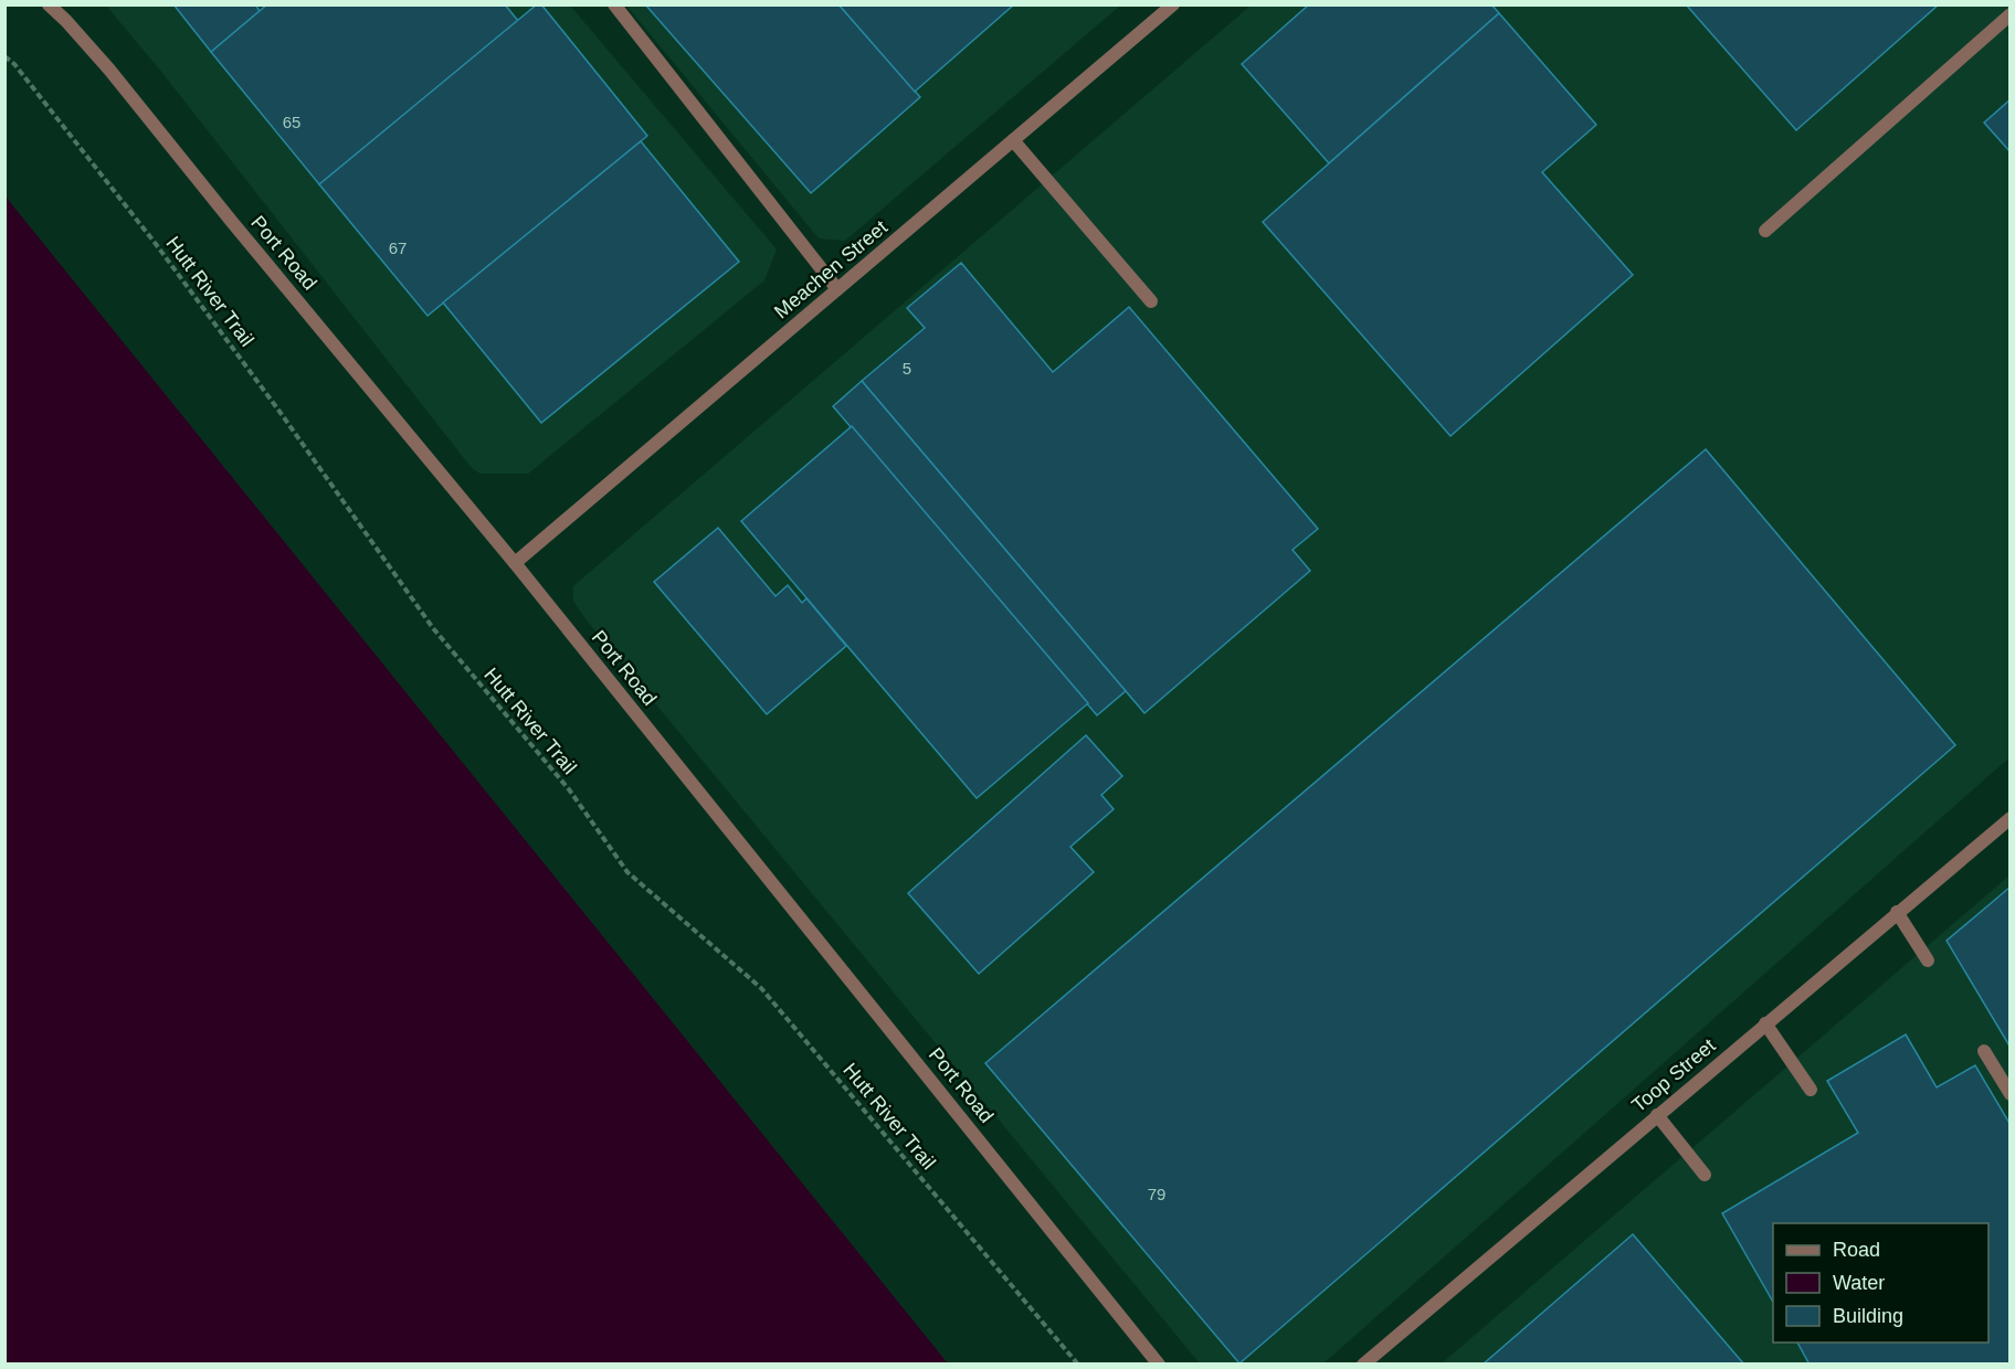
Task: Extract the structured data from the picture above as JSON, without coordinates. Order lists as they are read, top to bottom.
{
  "streets": {
    "street": ["Port Road", "Meachen Street", "Toop Street"],
    "path": ["Hutt River Trail"]
  },
  "crossings": [
    ["Port Road", "Meachen Street"]
  ],
  "house_numbers": [
    "65",
    "67",
    "5",
    "79"
  ],
  "legend": ["Road", "Water", "Building"]
}
